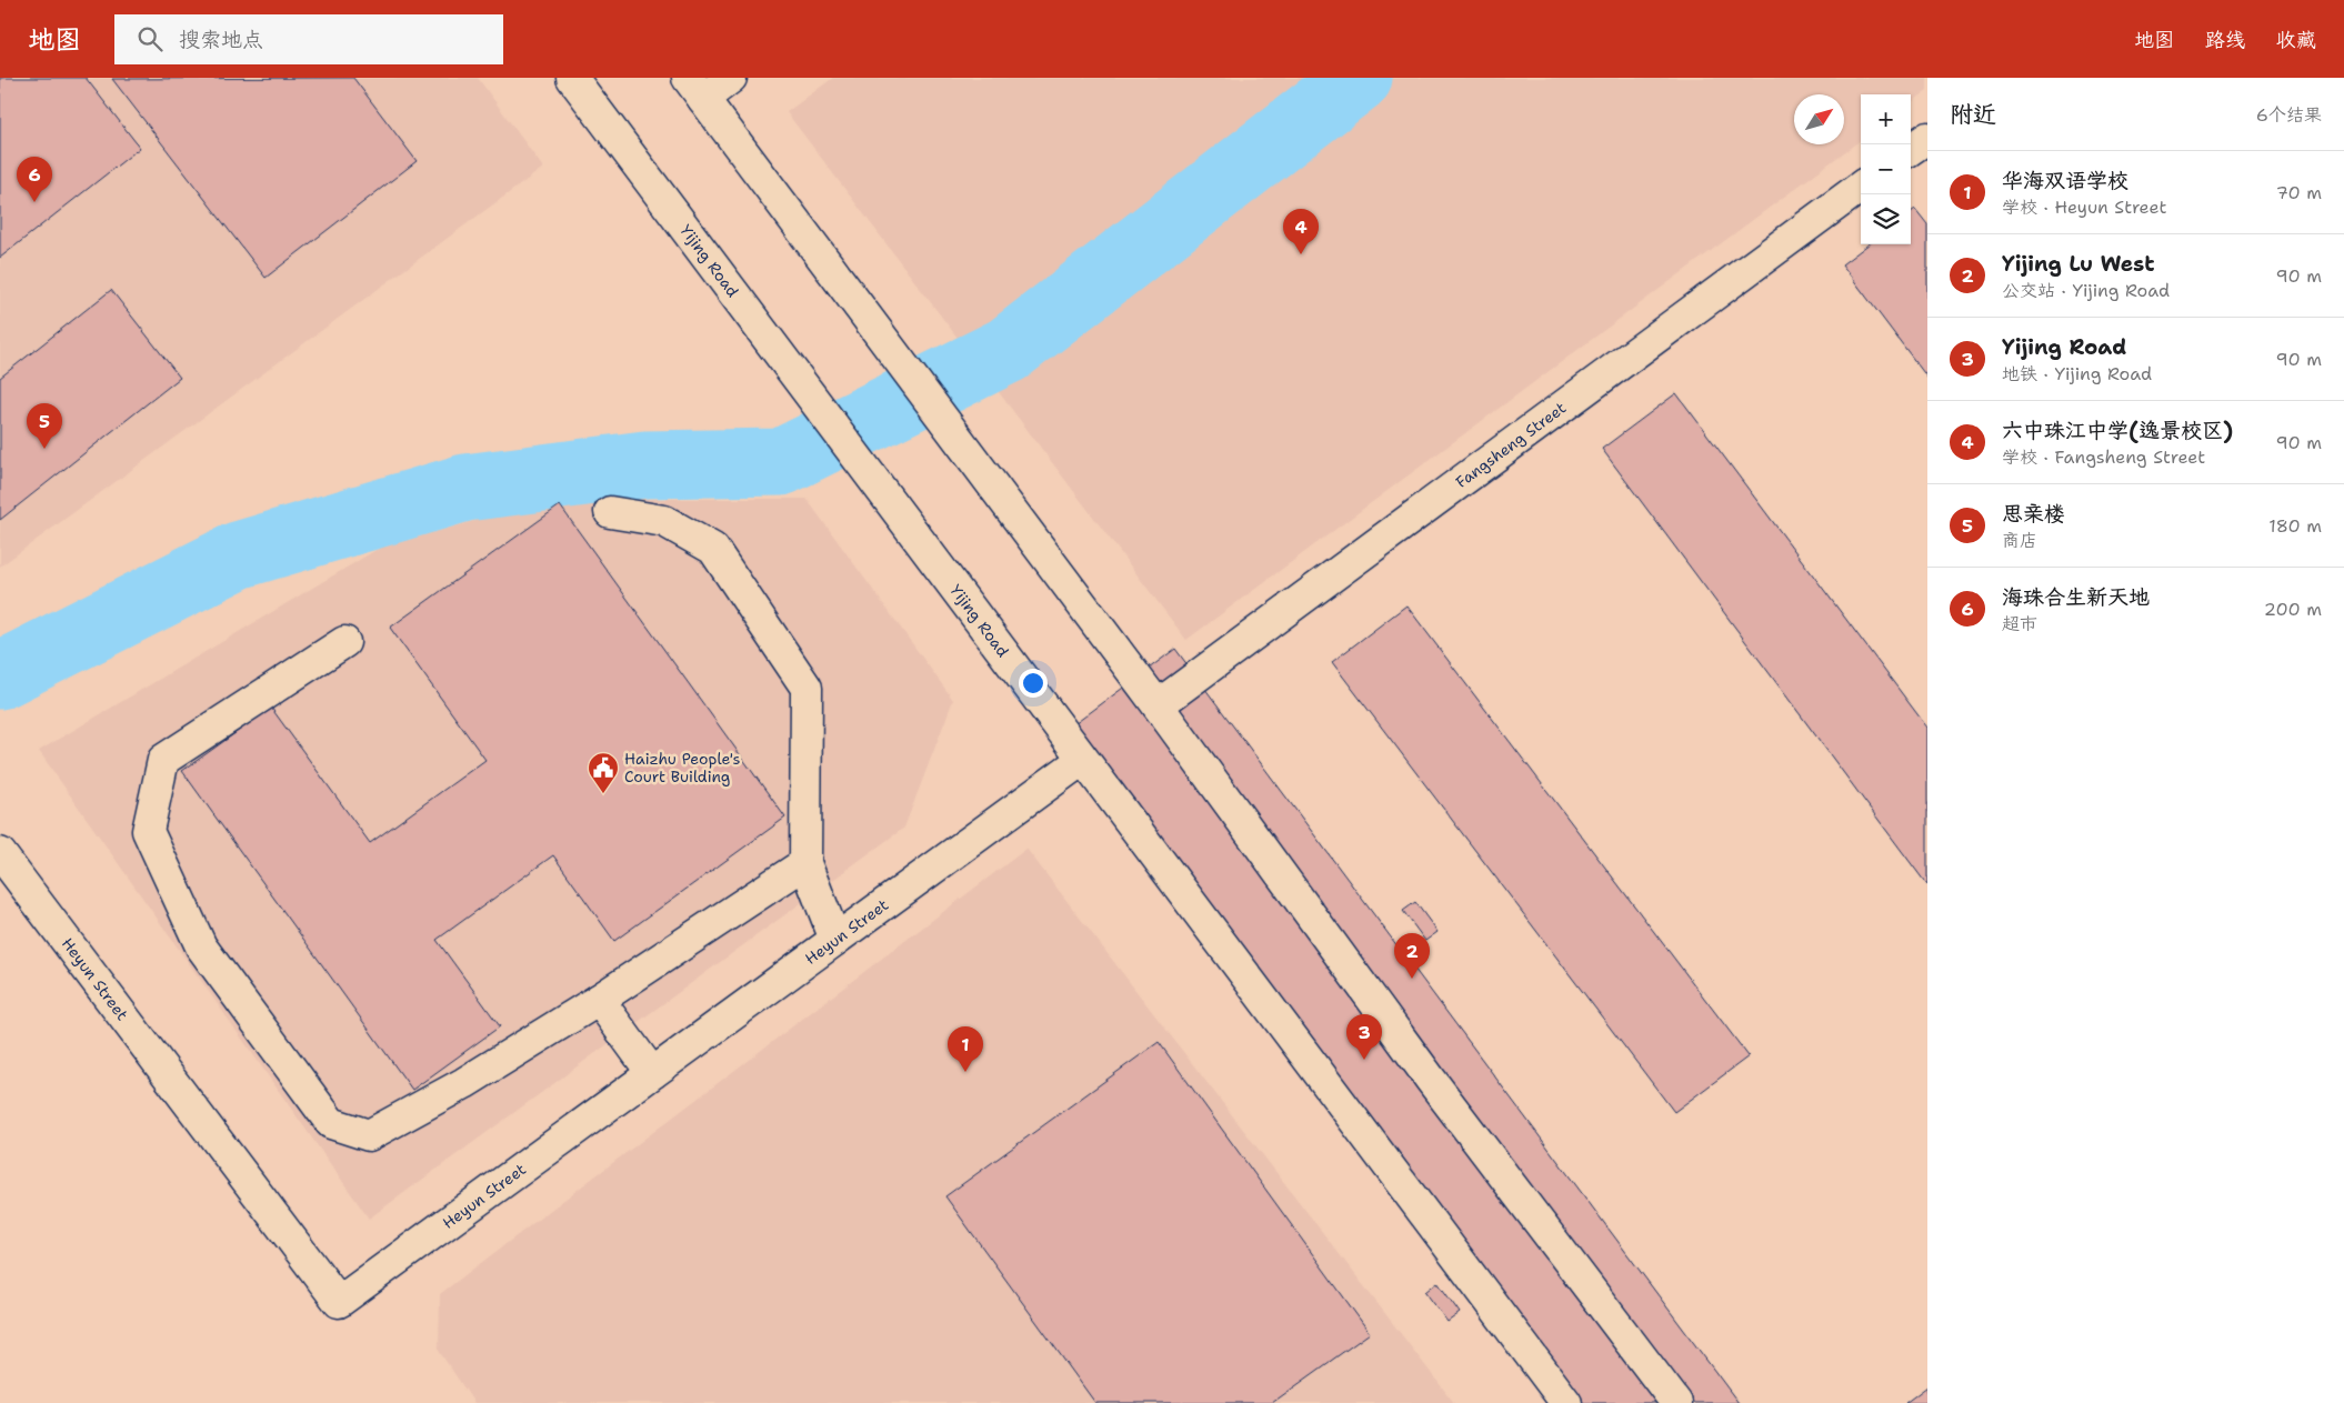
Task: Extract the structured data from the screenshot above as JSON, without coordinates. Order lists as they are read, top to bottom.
{
  "streets": {
    "main road": ["Yijing Road", "Fangsheng Street", "Heyun Street"]
  },
  "crossings": [
    ["Yijing Road", "Heyun Street"]
  ],
  "places": {
    "public building": ["Haizhu People's Court Building"]
  },
  "north": "top right",
  "page": {
    "header": "地图",
    "search": "搜索地点",
    "nav": ["地图", "路线", "收藏"],
    "heading": ["附近", "6个结果"],
    "map_buttons": ["+", "−"],
    "list": [
      {
        "mark": "1",
        "name": "华海双语学校",
        "note": "学校 · Heyun Street",
        "value": "70 m"
      },
      {
        "mark": "2",
        "name": "Yijing Lu West",
        "note": "公交站 · Yijing Road",
        "value": "90 m"
      },
      {
        "mark": "3",
        "name": "Yijing Road",
        "note": "地铁 · Yijing Road",
        "value": "90 m"
      },
      {
        "mark": "4",
        "name": "六中珠江中学(逸景校区)",
        "note": "学校 · Fangsheng Street",
        "value": "90 m"
      },
      {
        "mark": "5",
        "name": "思亲楼",
        "note": "商店",
        "value": "180 m"
      },
      {
        "mark": "6",
        "name": "海珠合生新天地",
        "note": "超市",
        "value": "200 m"
      }
    ],
    "pins": [
      "6",
      "4",
      "5",
      "2",
      "3",
      "1"
    ]
  }
}
